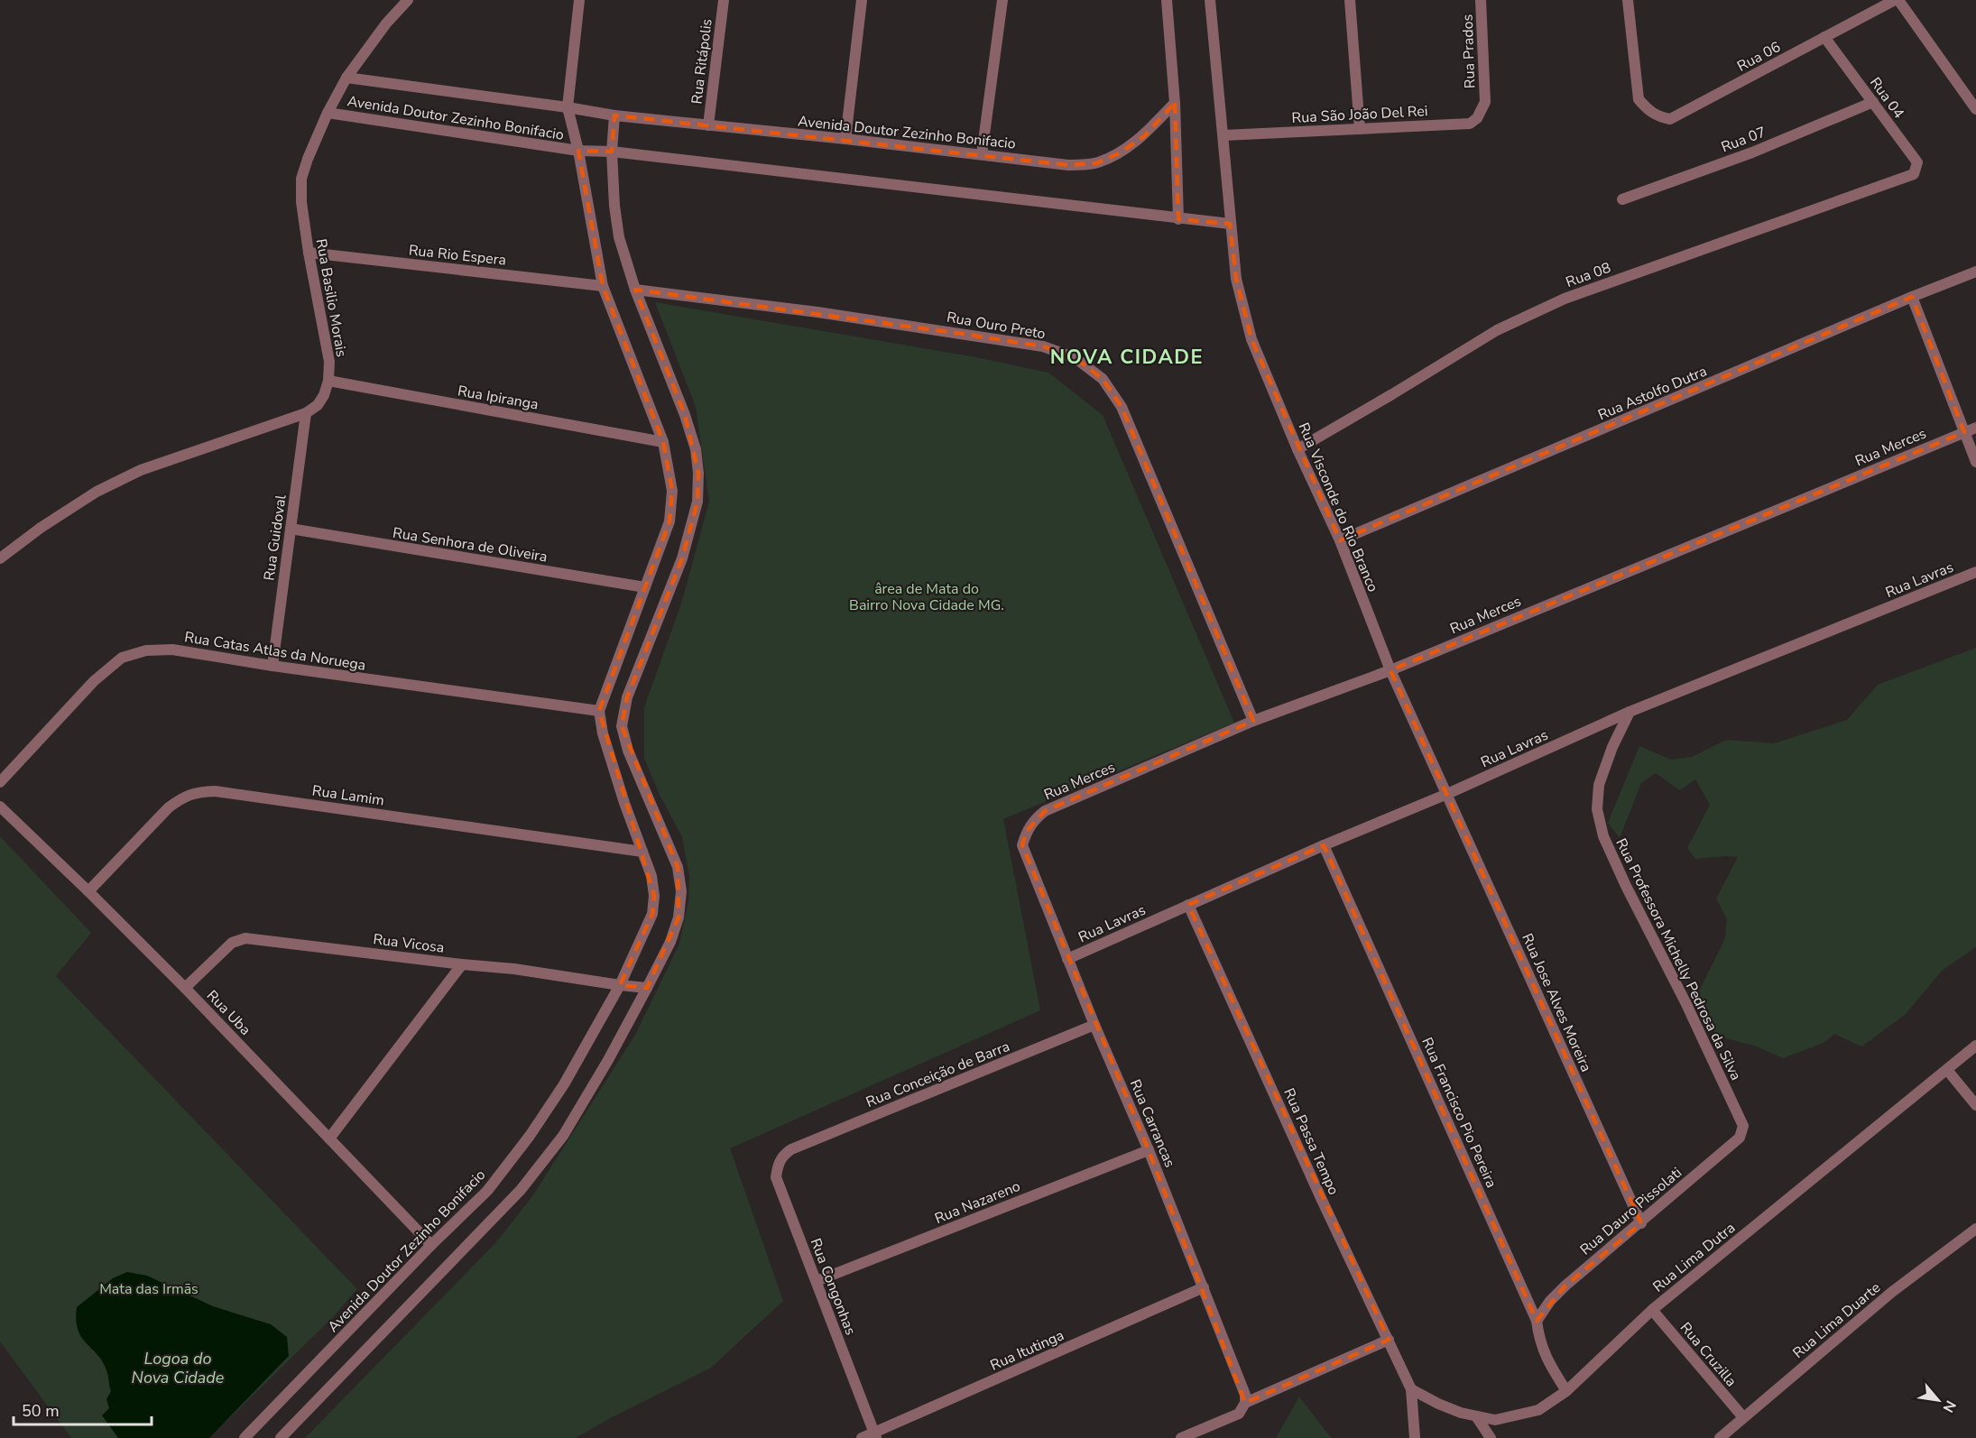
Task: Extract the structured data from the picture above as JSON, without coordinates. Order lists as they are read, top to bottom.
{
  "streets": {
    "street": [
      "Rua Prados",
      "Rua 06",
      "Rua Ritápolis",
      "Rua 04",
      "Rua São João Del Rei",
      "Avenida Doutor Zezinho Bonifacio",
      "Rua 07",
      "Rua Rio Espera",
      "Rua 08",
      "Rua Basilio Morais",
      "Rua Ouro Preto",
      "Rua Astolfo Dutra",
      "Rua Ipiranga",
      "Rua Merces",
      "Rua Visconde do Rio Branco",
      "Rua Guidoval",
      "Rua Senhora de Oliveira",
      "Rua Lavras",
      "Rua Catas Atlas da Noruega",
      "Rua Lamim",
      "Rua Vicosa",
      "Rua Professora Michelly Pedrosa da Silva",
      "Rua Jose Alves Moreira",
      "Rua Uba",
      "Rua Conceição de Barra",
      "Rua Francisco Pio Pereira",
      "Rua Carrancas",
      "Rua Passa Tempo",
      "Rua Nazareno",
      "Rua Dauro Pissolati",
      "Rua Lima Dutra",
      "Rua Congonhas",
      "Rua Lima Duarte",
      "Rua Itutinga",
      "Rua Cruzilla"
    ]
  },
  "crossings": [
    ["Rua Prados", "Rua São João Del Rei"],
    ["Rua 06", "Rua 04"],
    ["Rua Ritápolis", "Avenida Doutor Zezinho Bonifacio"],
    ["Rua 04", "Rua 07"],
    ["Rua 04", "Rua 08"],
    ["Avenida Doutor Zezinho Bonifacio", "Rua Rio Espera"],
    ["Avenida Doutor Zezinho Bonifacio", "Rua Basilio Morais"],
    ["Avenida Doutor Zezinho Bonifacio", "Rua Ipiranga"],
    ["Avenida Doutor Zezinho Bonifacio", "Rua Visconde do Rio Branco"],
    ["Avenida Doutor Zezinho Bonifacio", "Rua Senhora de Oliveira"],
    ["Avenida Doutor Zezinho Bonifacio", "Rua Catas Atlas da Noruega"],
    ["Avenida Doutor Zezinho Bonifacio", "Rua Lamim"],
    ["Avenida Doutor Zezinho Bonifacio", "Rua Vicosa"],
    ["Avenida Doutor Zezinho Bonifacio", "Rua Uba"],
    ["Rua Rio Espera", "Rua Basilio Morais"],
    ["Rua 08", "Rua Visconde do Rio Branco"],
    ["Rua Basilio Morais", "Rua Ipiranga"],
    ["Rua Basilio Morais", "Rua Guidoval"],
    ["Rua Ouro Preto", "Rua Merces"],
    ["Rua Astolfo Dutra", "Rua Visconde do Rio Branco"],
    ["Rua Merces", "Rua Visconde do Rio Branco"],
    ["Rua Merces", "Rua Carrancas"],
    ["Rua Visconde do Rio Branco", "Rua Lavras"],
    ["Rua Visconde do Rio Branco", "Rua Jose Alves Moreira"],
    ["Rua Guidoval", "Rua Senhora de Oliveira"],
    ["Rua Guidoval", "Rua Catas Atlas da Noruega"],
    ["Rua Lavras", "Rua Professora Michelly Pedrosa da Silva"],
    ["Rua Lavras", "Rua Jose Alves Moreira"],
    ["Rua Lavras", "Rua Francisco Pio Pereira"],
    ["Rua Lavras", "Rua Carrancas"],
    ["Rua Lavras", "Rua Passa Tempo"],
    ["Rua Lamim", "Rua Uba"],
    ["Rua Vicosa", "Rua Uba"],
    ["Rua Professora Michelly Pedrosa da Silva", "Rua Dauro Pissolati"],
    ["Rua Jose Alves Moreira", "Rua Dauro Pissolati"],
    ["Rua Conceição de Barra", "Rua Carrancas"],
    ["Rua Conceição de Barra", "Rua Congonhas"],
    ["Rua Francisco Pio Pereira", "Rua Dauro Pissolati"],
    ["Rua Francisco Pio Pereira", "Rua Lima Dutra"],
    ["Rua Carrancas", "Rua Nazareno"],
    ["Rua Carrancas", "Rua Itutinga"],
    ["Rua Passa Tempo", "Rua Lima Dutra"],
    ["Rua Nazareno", "Rua Congonhas"],
    ["Rua Lima Dutra", "Rua Cruzilla"],
    ["Rua Congonhas", "Rua Itutinga"],
    ["Rua Lima Duarte", "Rua Cruzilla"]
  ],
  "districts": ["NOVA CIDADE"],
  "water": ["Logoa do Nova Cidade"],
  "parks": ["ârea de Mata do Bairro Nova Cidade MG.", "Mata das Irmãs"],
  "scale_bar": "50 m",
  "north": "bottom right"
}
